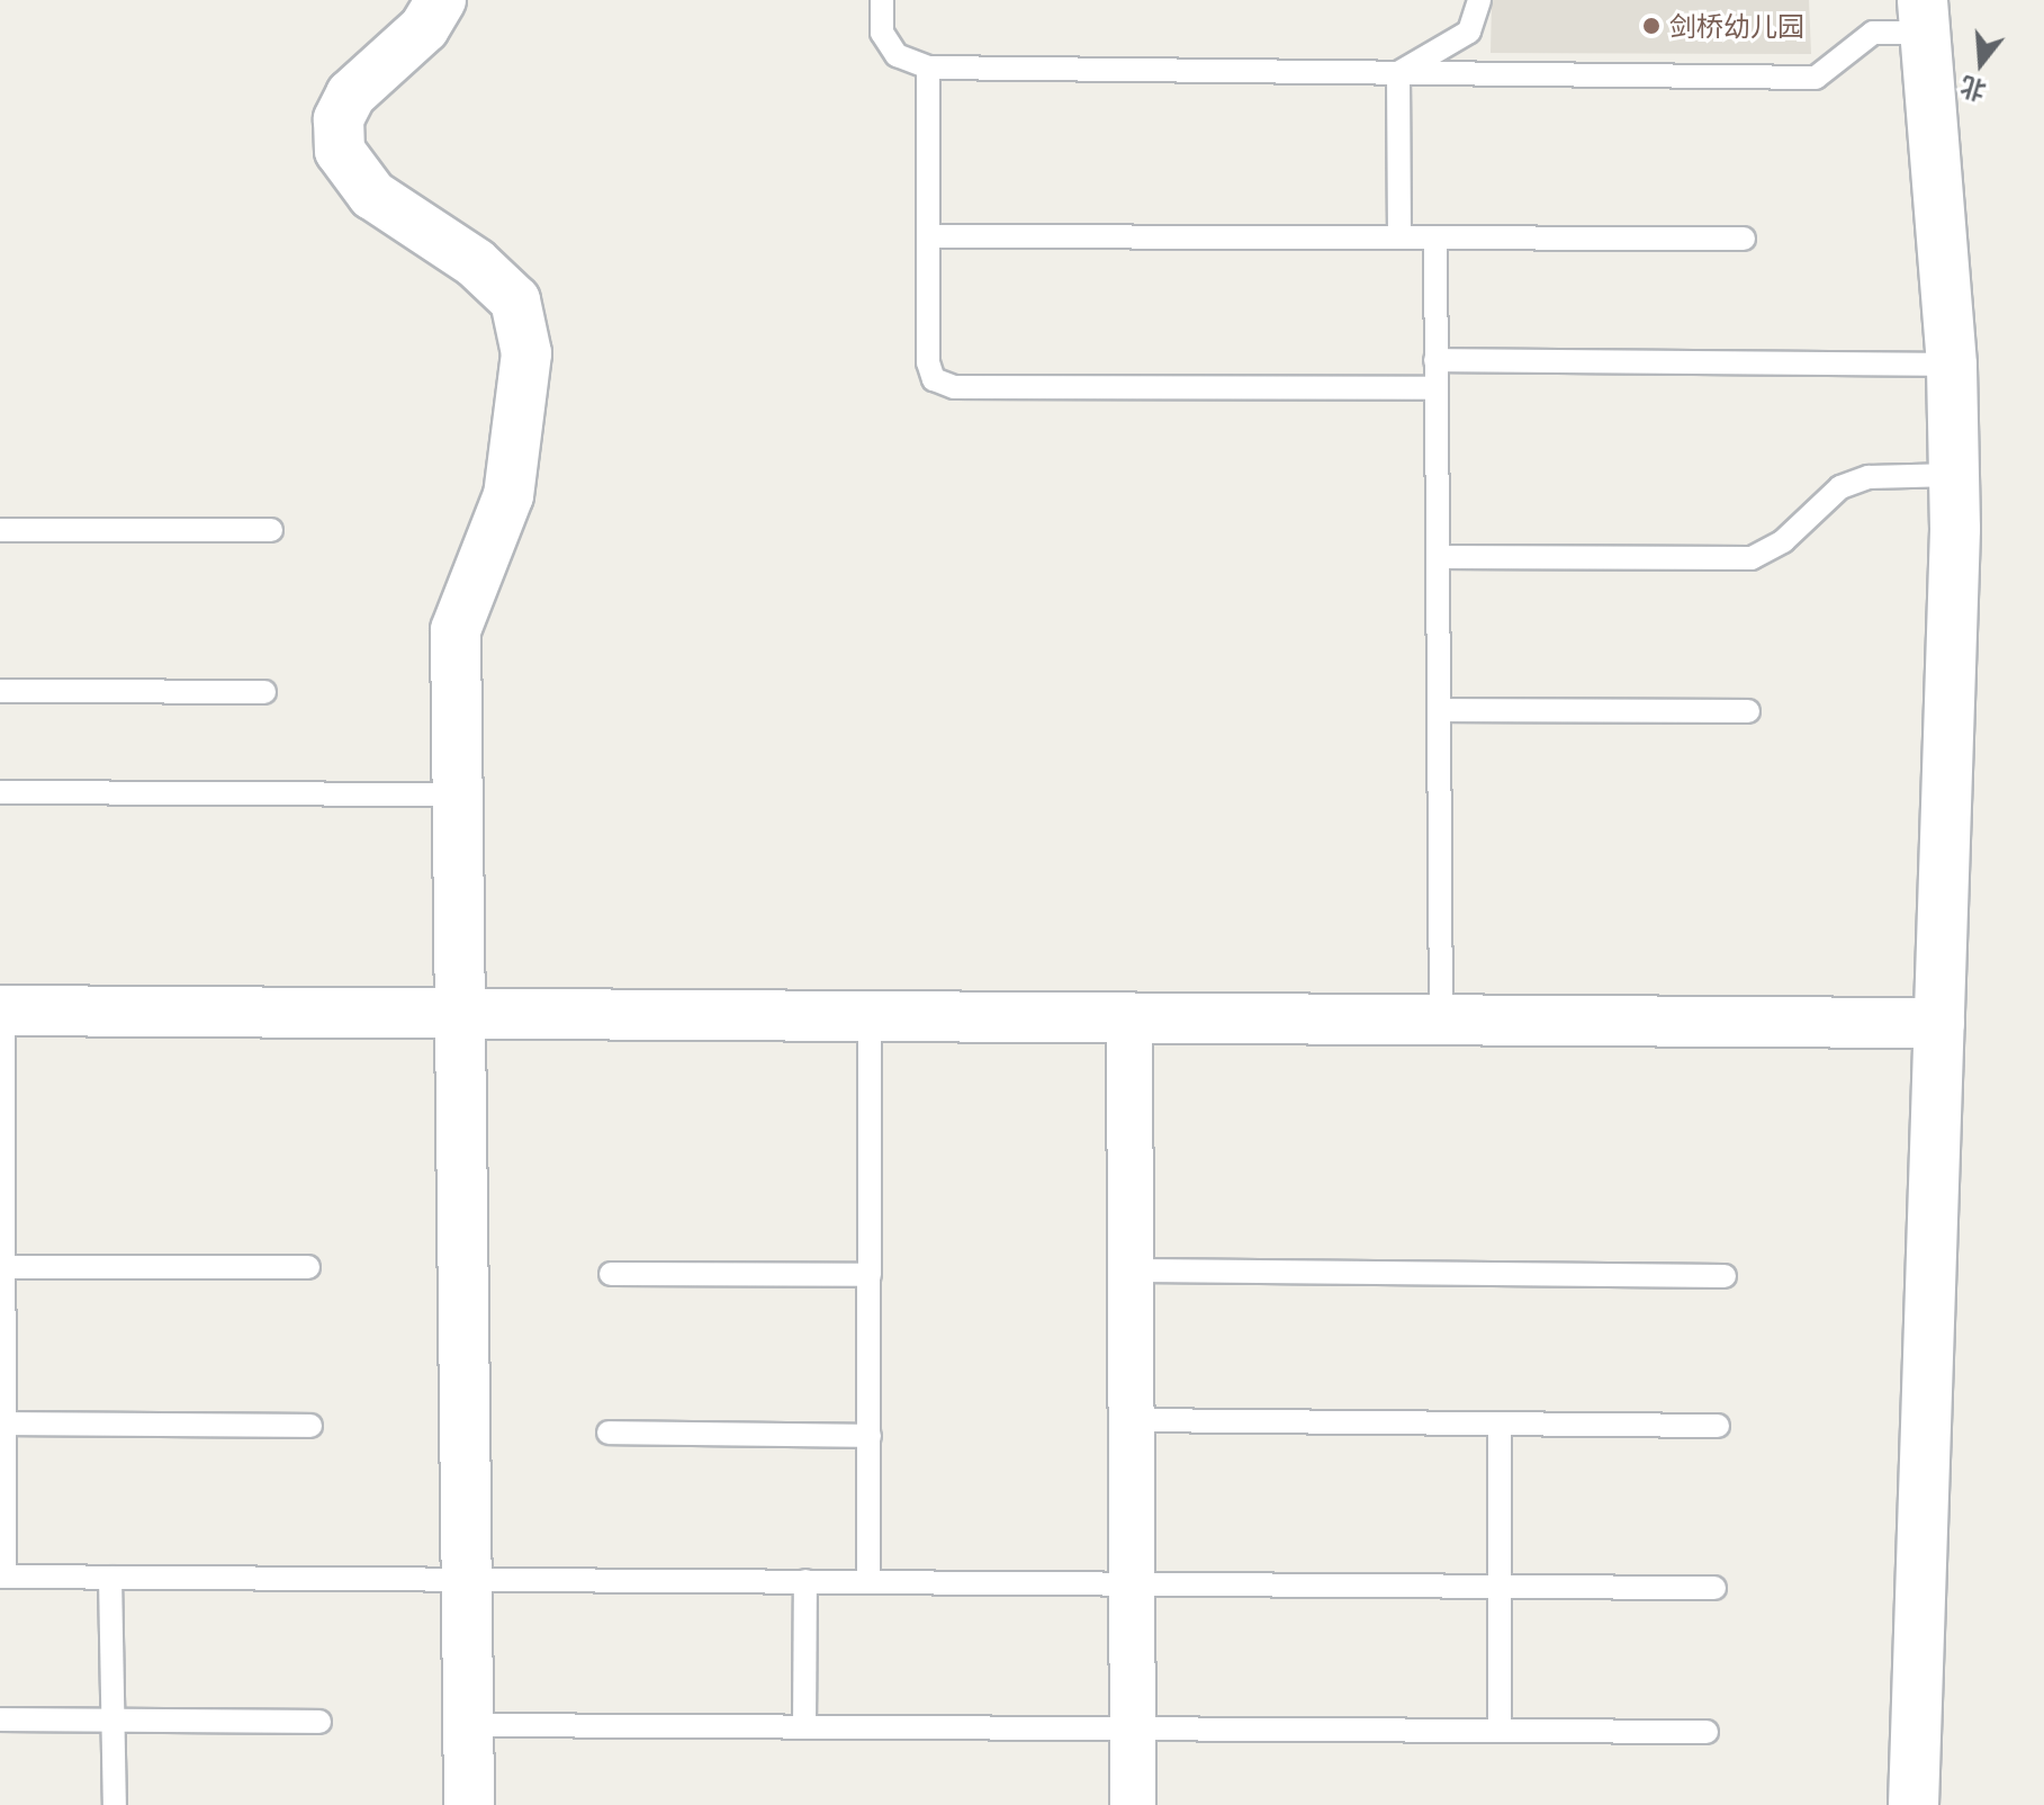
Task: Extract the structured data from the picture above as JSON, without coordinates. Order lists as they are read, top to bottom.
{
  "places": ["剑桥幼儿园"],
  "north": "bottom"
}
